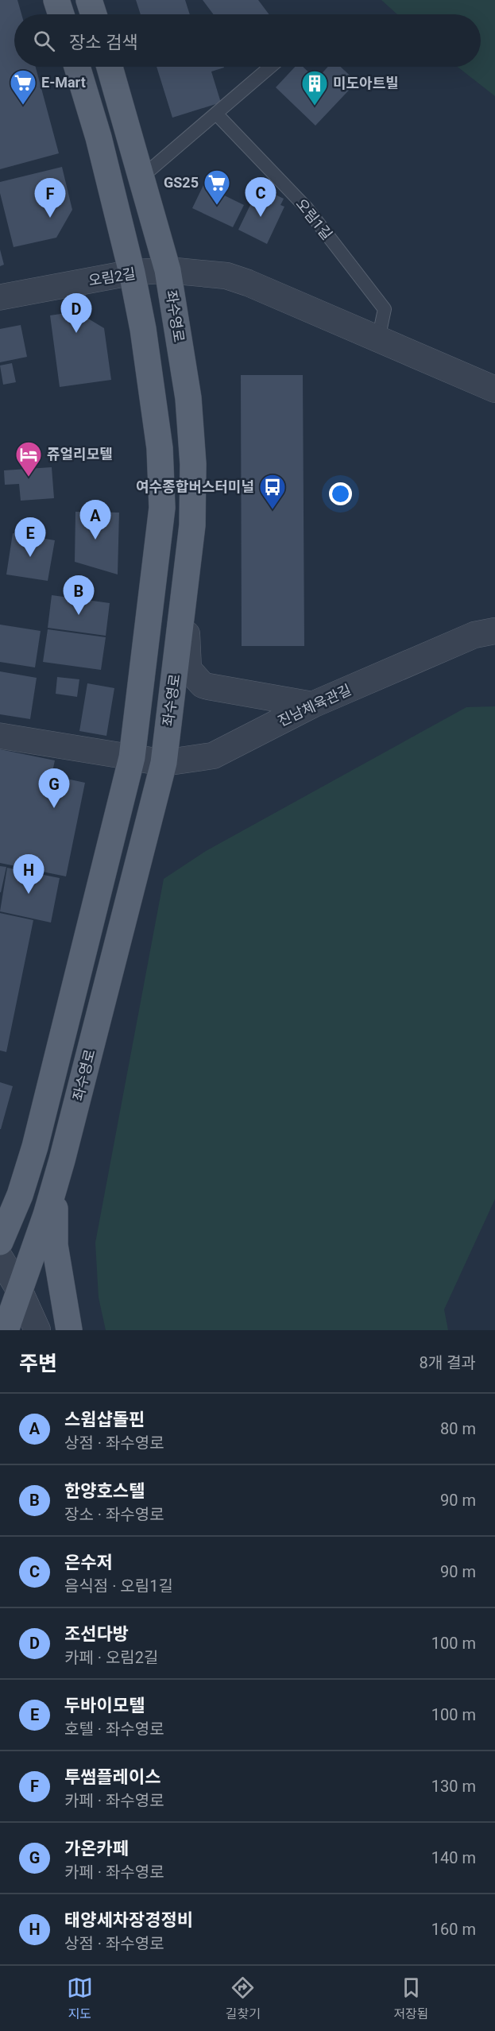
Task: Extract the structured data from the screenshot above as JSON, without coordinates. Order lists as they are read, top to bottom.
{
  "streets": {
    "main road": ["좌수영로"],
    "street": ["오림2길", "진남체육관길"],
    "lane": ["오림1길"]
  },
  "crossings": [
    ["오림2길", "좌수영로"],
    ["좌수영로", "진남체육관길"]
  ],
  "places": {
    "supermarket": ["E-Mart", "GS25"],
    "building": ["미도아트빌"],
    "hotel": ["쥬얼리모텔"],
    "bus stop": ["여수종합버스터미널"]
  },
  "page": {
    "search": "장소 검색",
    "pins": [
      "C",
      "F",
      "D",
      "A",
      "E",
      "B",
      "G",
      "H"
    ],
    "heading": ["주변", "8개 결과"],
    "list": [
      {
        "mark": "A",
        "name": "스윔샵돌핀",
        "note": "상점 · 좌수영로",
        "value": "80 m"
      },
      {
        "mark": "B",
        "name": "한양호스텔",
        "note": "장소 · 좌수영로",
        "value": "90 m"
      },
      {
        "mark": "C",
        "name": "은수저",
        "note": "음식점 · 오림1길",
        "value": "90 m"
      },
      {
        "mark": "D",
        "name": "조선다방",
        "note": "카페 · 오림2길",
        "value": "100 m"
      },
      {
        "mark": "E",
        "name": "두바이모텔",
        "note": "호텔 · 좌수영로",
        "value": "100 m"
      },
      {
        "mark": "F",
        "name": "투썸플레이스",
        "note": "카페 · 좌수영로",
        "value": "130 m"
      },
      {
        "mark": "G",
        "name": "가온카페",
        "note": "카페 · 좌수영로",
        "value": "140 m"
      },
      {
        "mark": "H",
        "name": "태양세차장경정비",
        "note": "상점 · 좌수영로",
        "value": "160 m"
      }
    ],
    "nav": ["지도", "길찾기", "저장됨"]
  }
}
